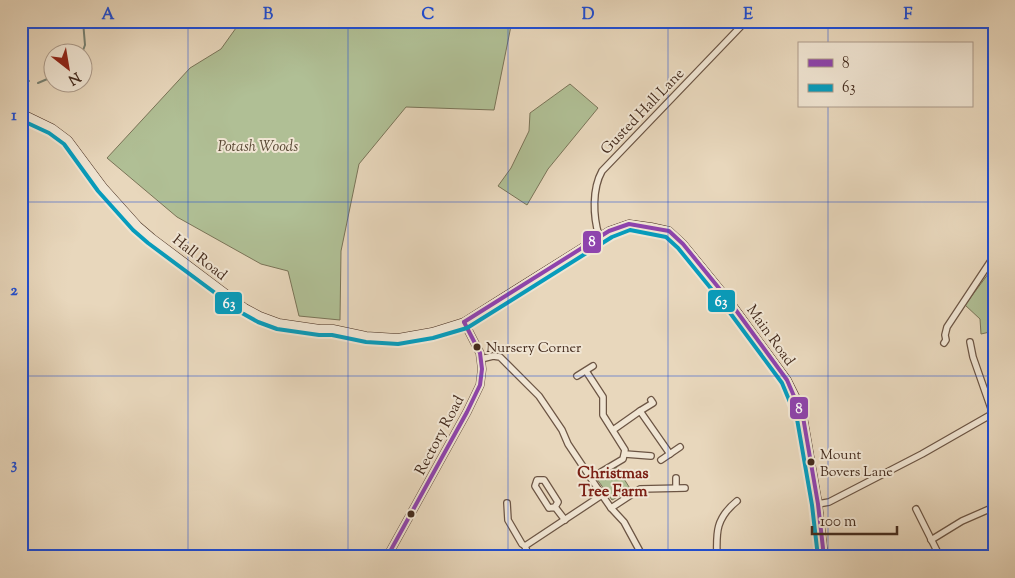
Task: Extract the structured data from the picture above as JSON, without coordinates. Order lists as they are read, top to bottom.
{
  "streets": {
    "main road": ["Hall Road", "Main Road"],
    "street": ["Gusted Hall Lane", "Rectory Road"]
  },
  "crossings": [
    ["Gusted Hall Lane", "Main Road"],
    ["Hall Road", "Main Road"],
    ["Hall Road", "Rectory Road"],
    ["Main Road", "Rectory Road"]
  ],
  "districts": ["Christmas Tree Farm"],
  "parks": ["Potash Woods"],
  "places": ["Nursery Corner", "Mount Bovers Lane"],
  "lines": ["transit line 63", "transit line 8"],
  "legend": ["8", "63"],
  "scale_bar": "100 m",
  "north": "bottom right",
  "grid": {
    "columns": [
      "A",
      "B",
      "C",
      "D",
      "E",
      "F"
    ],
    "rows": ["1", "2", "3"]
  }
}
